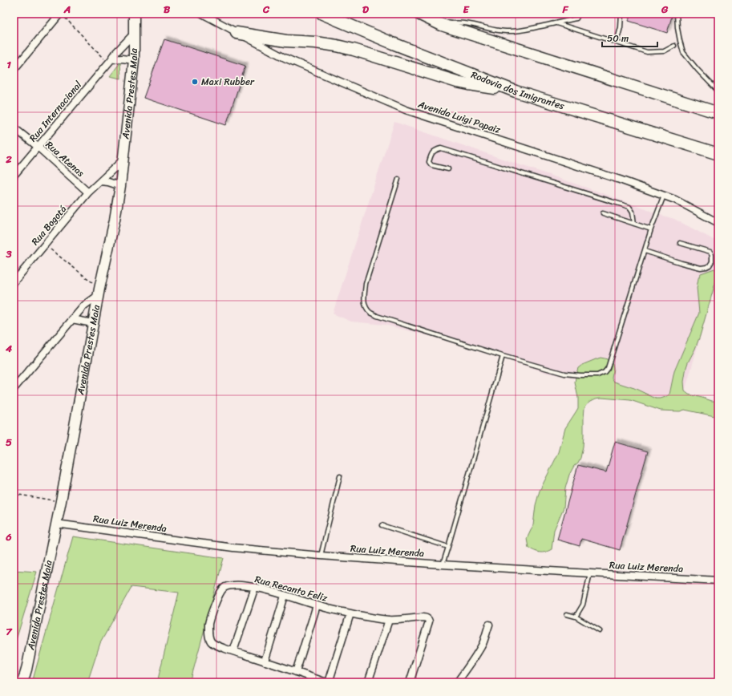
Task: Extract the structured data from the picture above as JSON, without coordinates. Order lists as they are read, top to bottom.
{
  "streets": {
    "highway": ["Rodovia dos Imigrantes"],
    "main road": ["Avenida Prestes Maia"],
    "street": [
      "Rua Internacional",
      "Avenida Luigi Papaiz",
      "Rua Atenas",
      "Rua Bogotá",
      "Rua Luiz Merenda",
      "Rua Recanto Feliz"
    ]
  },
  "crossings": [
    ["Avenida Prestes Maia", "Rua Internacional"],
    ["Avenida Prestes Maia", "Rua Bogotá"],
    ["Avenida Prestes Maia", "Rua Luiz Merenda"],
    ["Rua Internacional", "Rua Atenas"],
    ["Rua Atenas", "Rua Bogotá"]
  ],
  "places": ["Maxi Rubber"],
  "scale_bar": "50 m",
  "grid": {
    "columns": [
      "A",
      "B",
      "C",
      "D",
      "E",
      "F",
      "G"
    ],
    "rows": [
      "1",
      "2",
      "3",
      "4",
      "5",
      "6",
      "7"
    ]
  }
}
